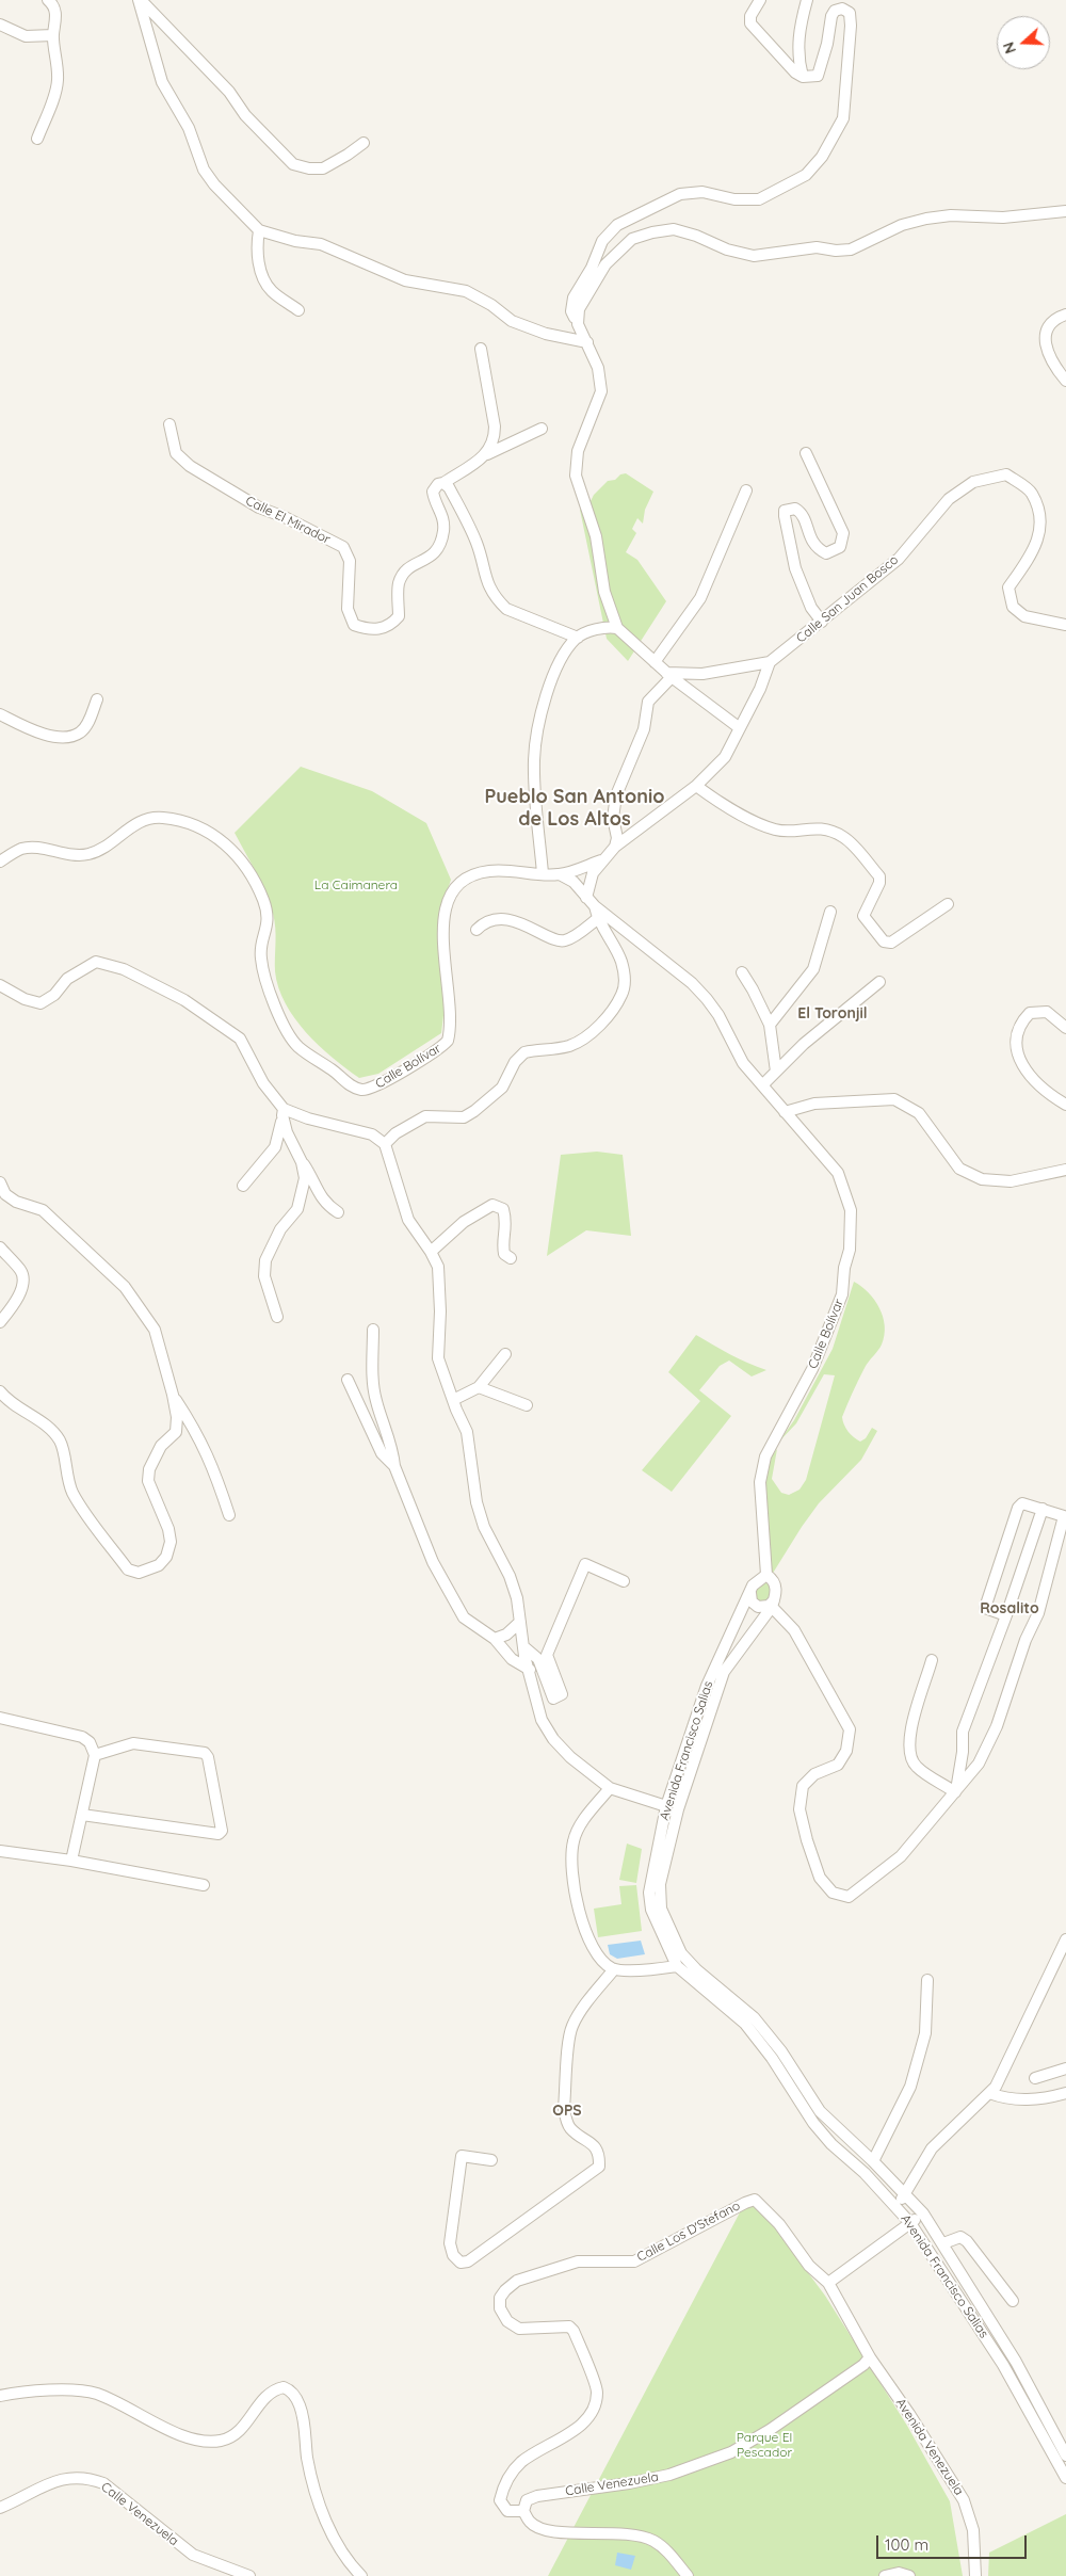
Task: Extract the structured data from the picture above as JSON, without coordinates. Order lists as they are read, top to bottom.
{
  "streets": {
    "street": [
      "Calle El Mirador",
      "Calle San Juan Bosco",
      "Calle Bolívar",
      "Avenida Francisco Salias",
      "Calle Los D'Stefano",
      "Avenida Venezuela",
      "Calle Venezuela"
    ]
  },
  "crossings": [
    ["Calle Bolívar", "Avenida Francisco Salias"],
    ["Calle Los D'Stefano", "Calle Venezuela"],
    ["Avenida Venezuela", "Calle Venezuela"]
  ],
  "districts": [
    "Pueblo San Antonio de Los Altos",
    "El Toronjil",
    "Rosalito",
    "OPS"
  ],
  "parks": ["La Caimanera", "Parque El Pescador"],
  "scale_bar": "100 m",
  "north": "left"
}
